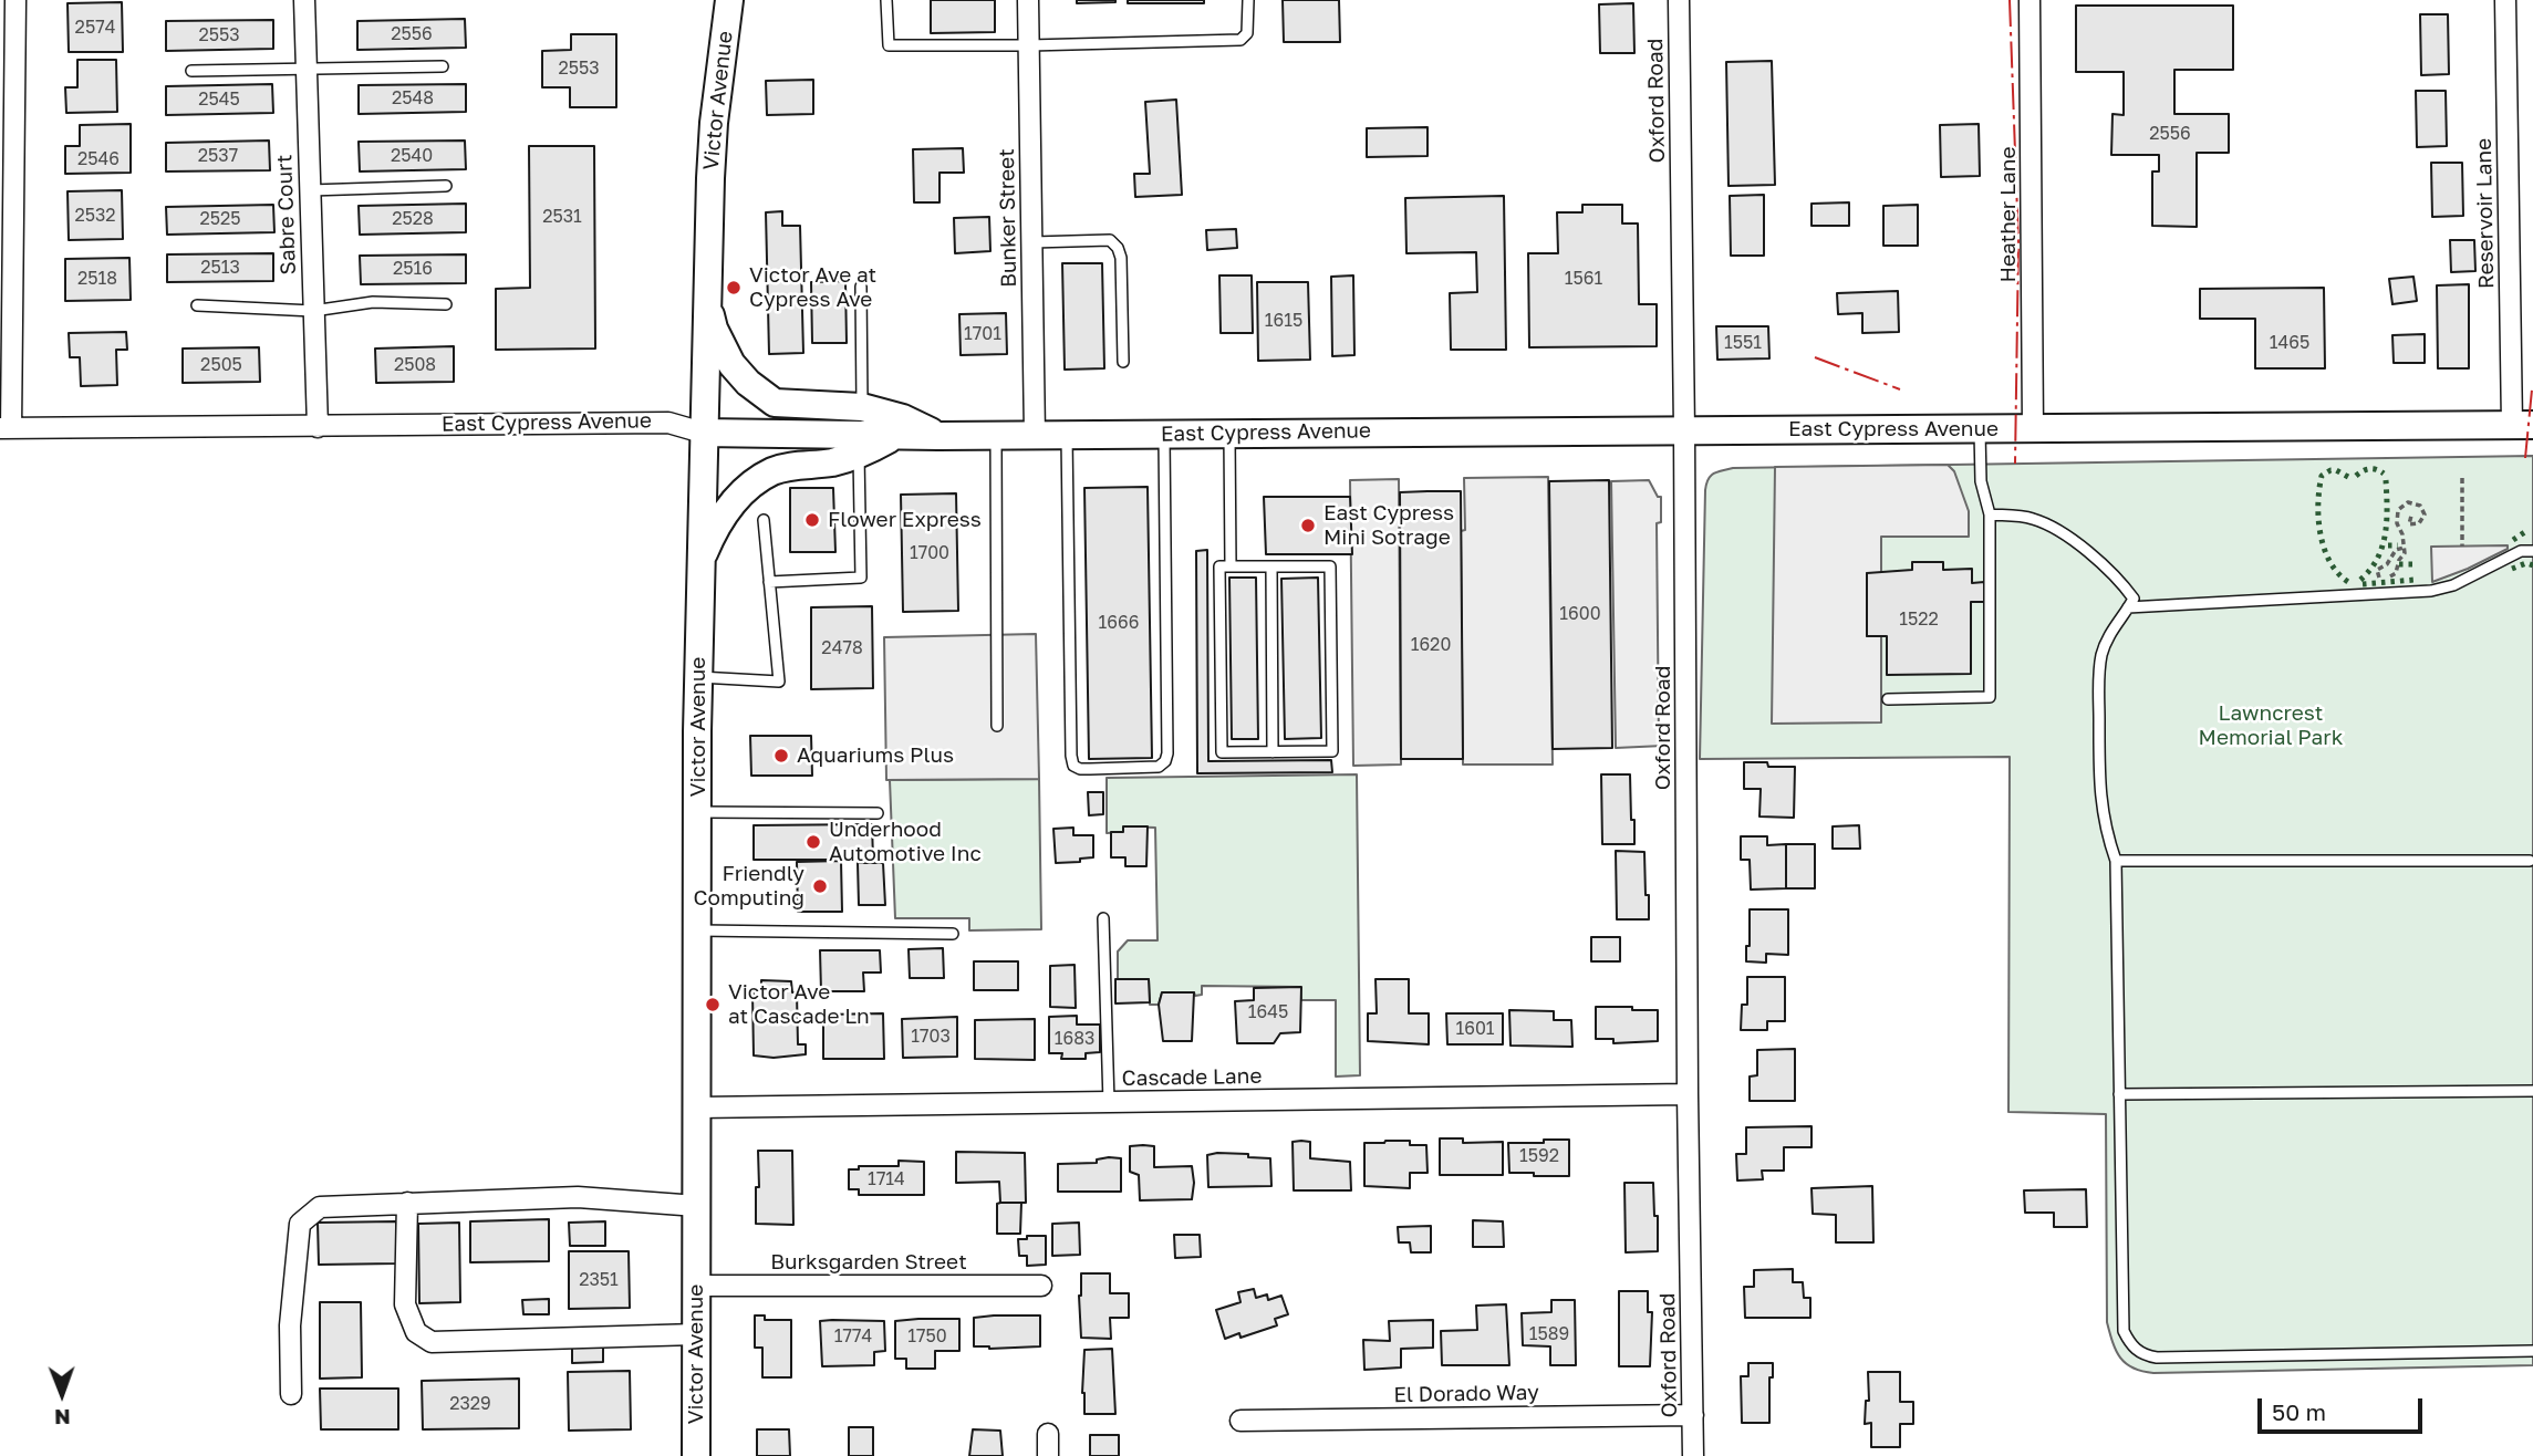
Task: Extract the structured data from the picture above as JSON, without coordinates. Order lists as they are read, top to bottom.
{
  "streets": {
    "main road": ["Victor Avenue", "East Cypress Avenue"],
    "street": [
      "Oxford Road",
      "Reservoir Lane",
      "Sabre Court",
      "Heather Lane",
      "Bunker Street",
      "Cascade Lane",
      "Burksgarden Street",
      "El Dorado Way"
    ]
  },
  "crossings": [
    ["Victor Avenue", "East Cypress Avenue"],
    ["Victor Avenue", "Cascade Lane"],
    ["Victor Avenue", "Burksgarden Street"],
    ["Oxford Road", "East Cypress Avenue"],
    ["Oxford Road", "Cascade Lane"],
    ["Oxford Road", "El Dorado Way"],
    ["Reservoir Lane", "East Cypress Avenue"],
    ["Sabre Court", "East Cypress Avenue"],
    ["Heather Lane", "East Cypress Avenue"],
    ["Bunker Street", "East Cypress Avenue"]
  ],
  "parks": ["Lawncrest Memorial Park"],
  "places": [
    "Victor Ave at Cypress Ave",
    "Flower Express",
    "East Cypress Mini Sotrage",
    "Aquariums Plus",
    "Underhood Automotive Inc",
    "Friendly Computing",
    "Victor Ave at Cascade Ln"
  ],
  "house_numbers": [
    "2574",
    "2556",
    "2553",
    "2553",
    "2548",
    "2545",
    "2556",
    "2537",
    "2540",
    "2546",
    "2532",
    "2531",
    "2525",
    "2528",
    "2513",
    "2516",
    "2518",
    "1561",
    "1615",
    "1701",
    "1551",
    "1465",
    "2505",
    "2508",
    "1700",
    "1600",
    "1522",
    "1666",
    "1620",
    "2478",
    "1645",
    "1601",
    "1703",
    "1683",
    "1592",
    "1714",
    "2351",
    "1589",
    "1774",
    "1750",
    "2329"
  ],
  "scale_bar": "50 m",
  "north": "bottom"
}
